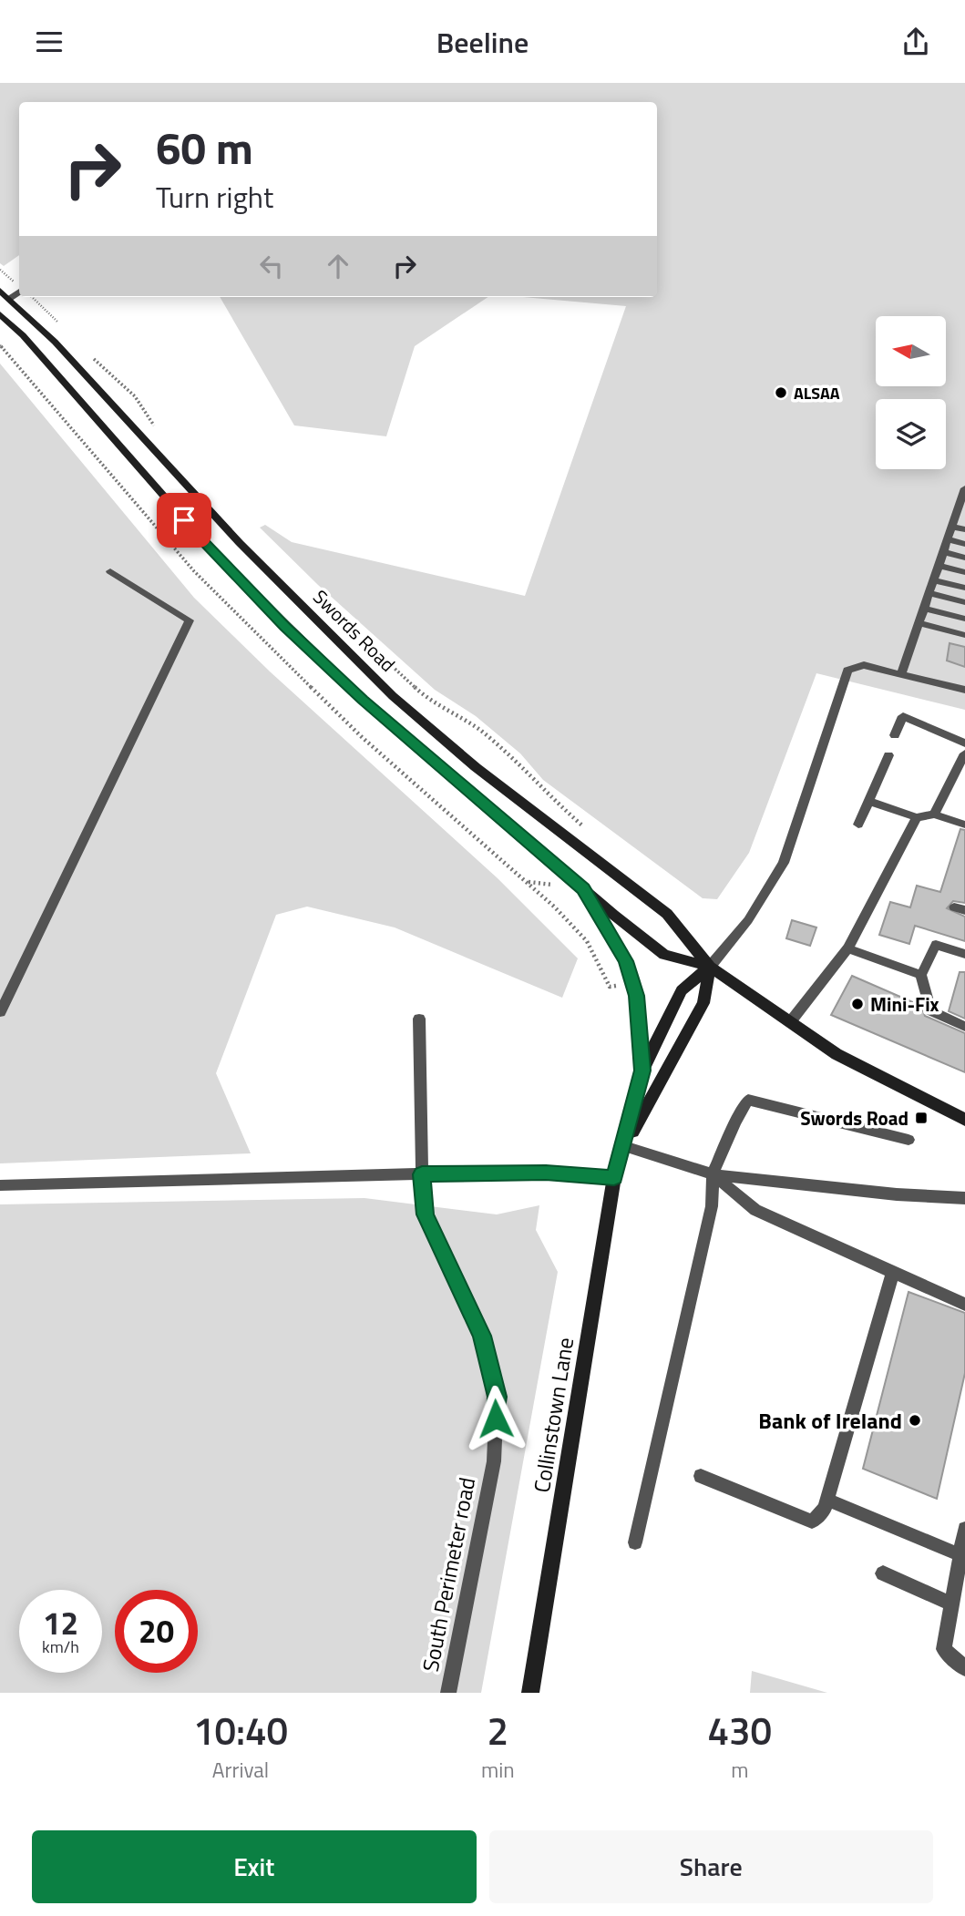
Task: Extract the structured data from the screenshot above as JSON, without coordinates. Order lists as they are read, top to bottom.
{
  "streets": {
    "main road": ["Swords Road", "Collinstown Lane"],
    "lane": ["South Perimeter road"]
  },
  "crossings": [
    ["Swords Road", "Collinstown Lane"]
  ],
  "places": {
    "other": ["ALSAA", "Mini-Fix", "Bank of Ireland"],
    "transit": ["Swords Road"]
  },
  "north": "left",
  "page": {
    "header": "Beeline",
    "turn": ["60 m", "Turn right"],
    "speed": "12 km/h",
    "limit": "20",
    "eta": [
      "10:40",
      "Arrival",
      "2",
      "min",
      "430",
      "m"
    ],
    "buttons": ["Exit", "Share"]
  }
}
